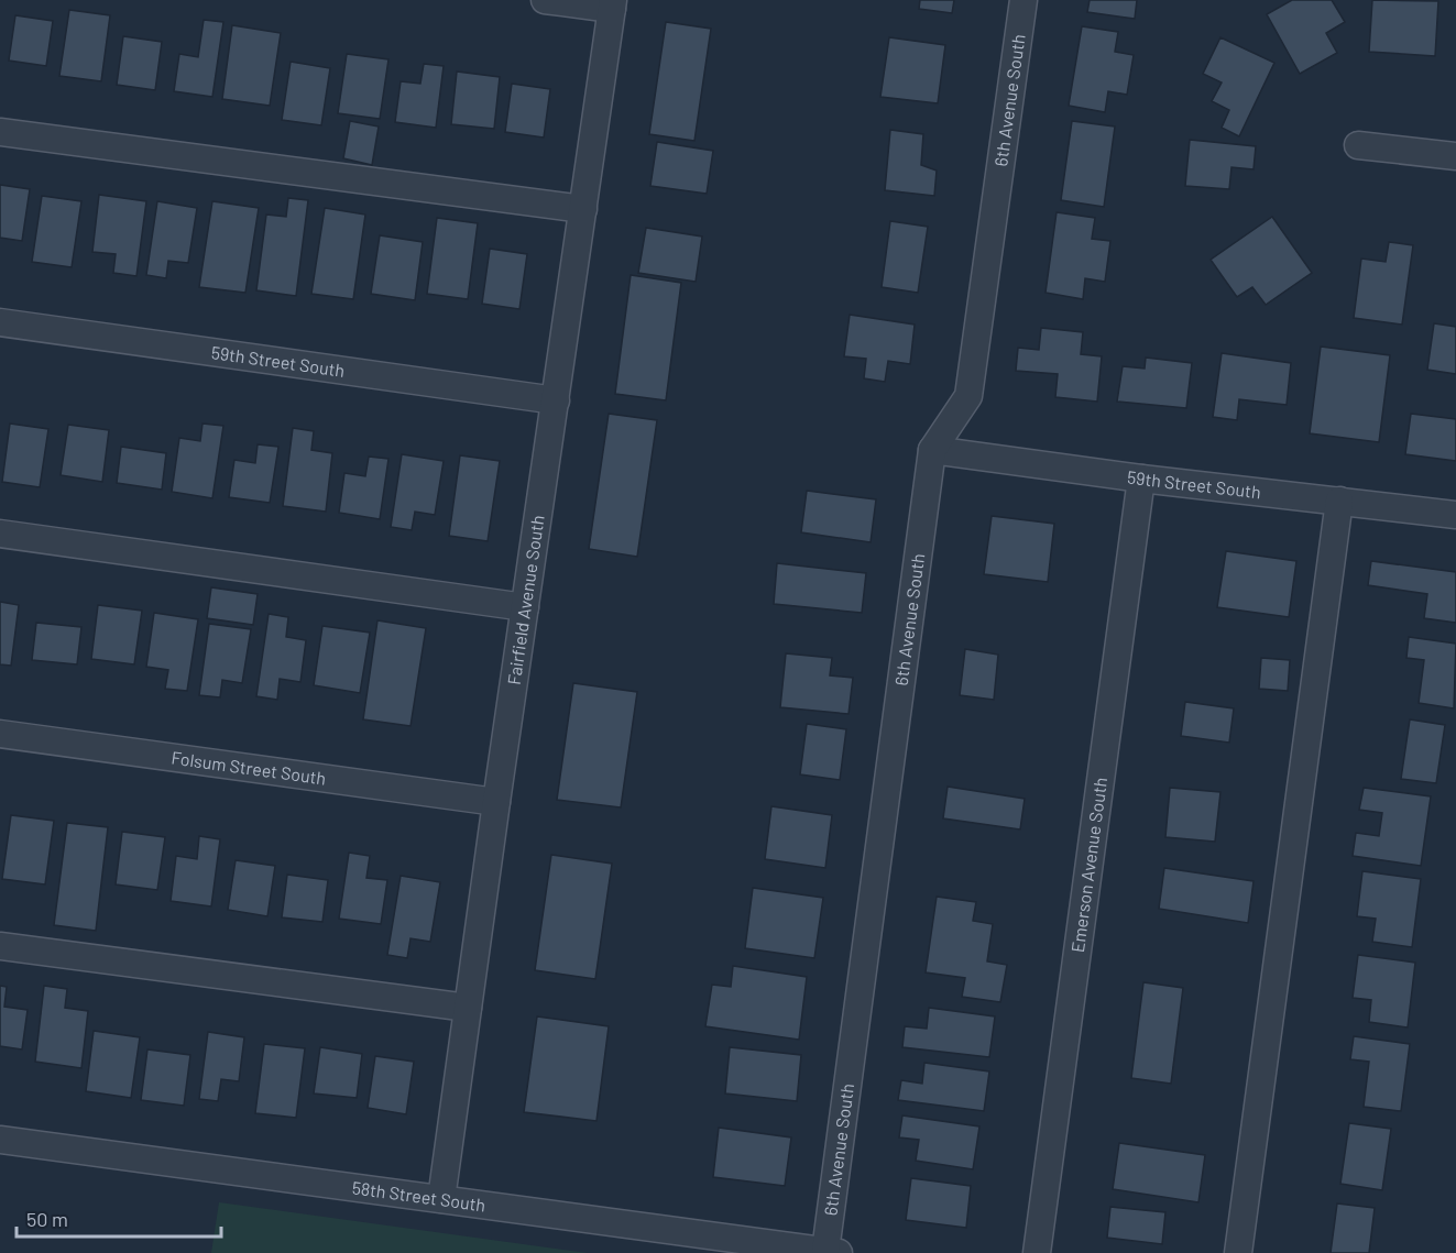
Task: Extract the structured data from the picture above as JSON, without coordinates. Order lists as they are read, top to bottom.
{
  "streets": {
    "street": [
      "6th Avenue South",
      "59th Street South",
      "Fairfield Avenue South",
      "Folsum Street South",
      "Emerson Avenue South",
      "58th Street South"
    ]
  },
  "crossings": [
    ["6th Avenue South", "59th Street South"],
    ["6th Avenue South", "58th Street South"],
    ["59th Street South", "Fairfield Avenue South"],
    ["59th Street South", "Emerson Avenue South"],
    ["Fairfield Avenue South", "Folsum Street South"],
    ["Fairfield Avenue South", "58th Street South"]
  ],
  "scale_bar": "50 m"
}
